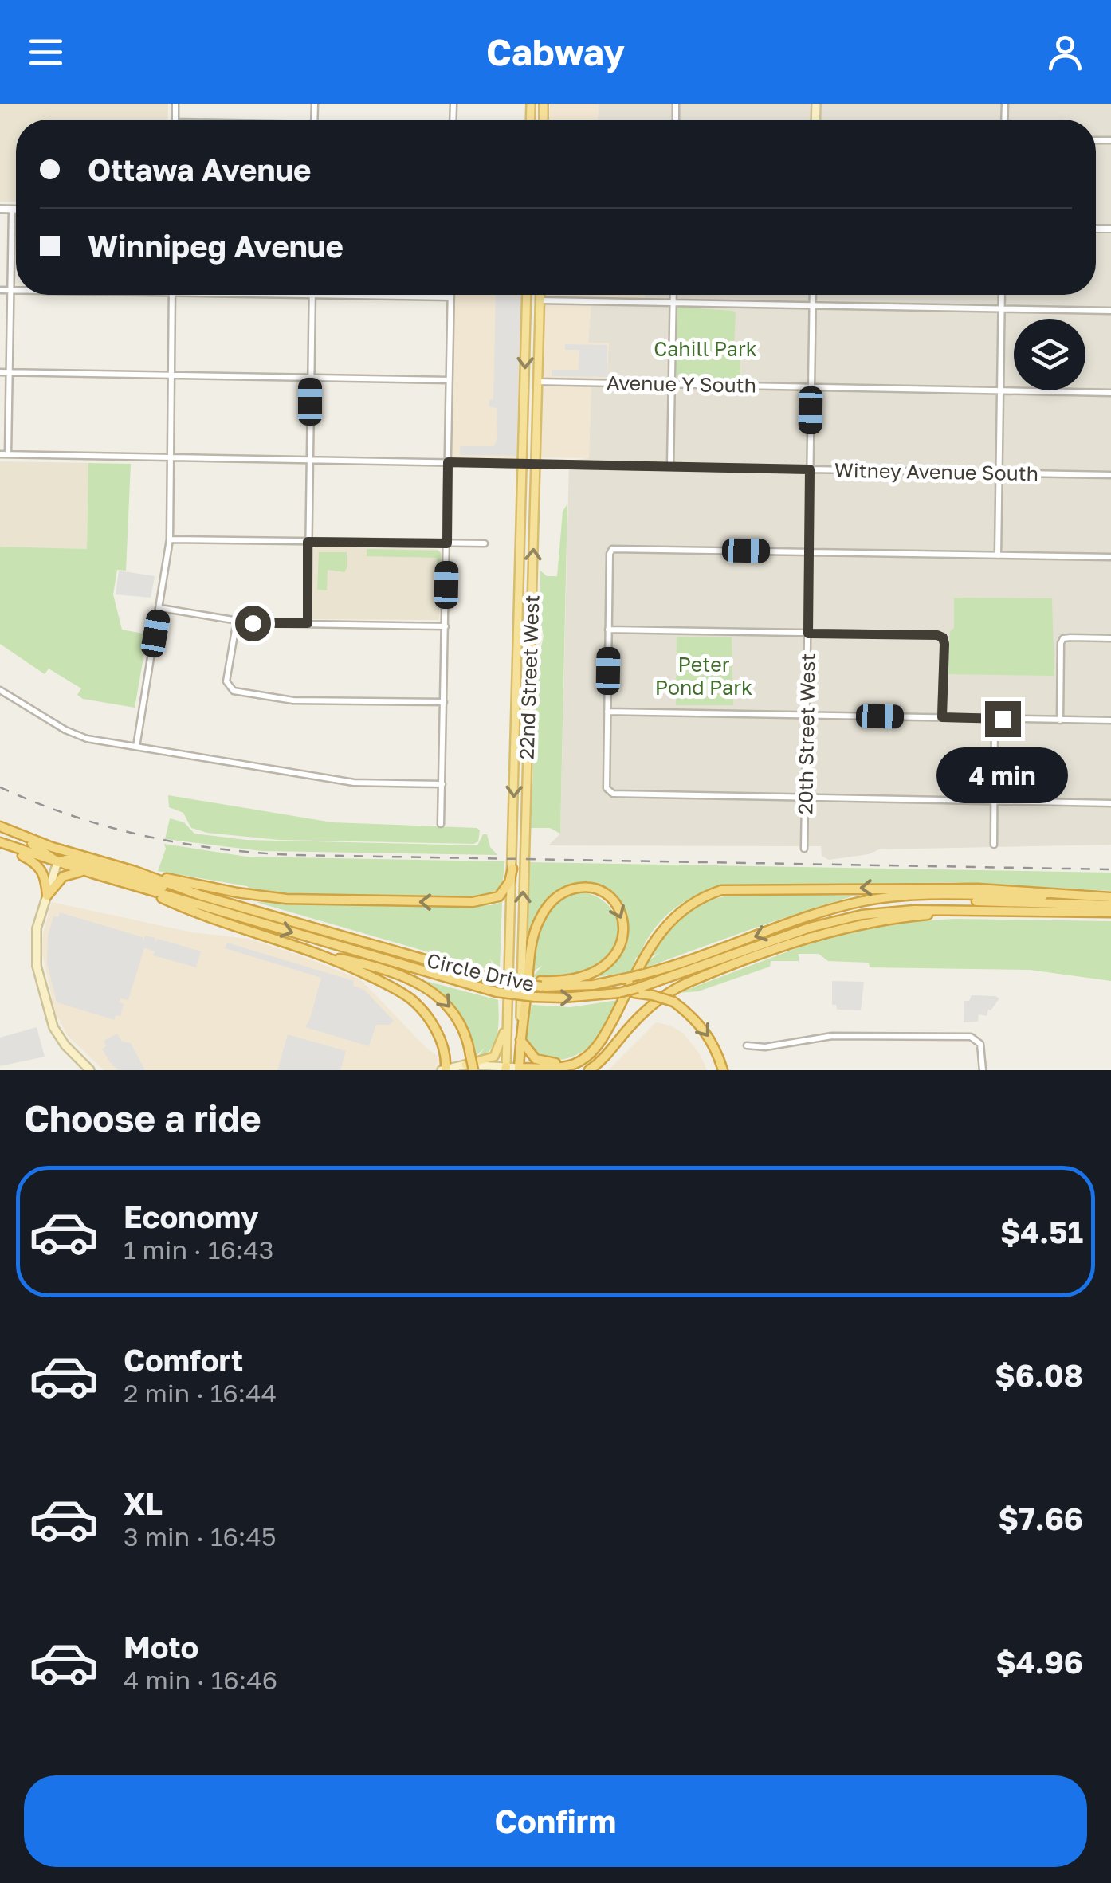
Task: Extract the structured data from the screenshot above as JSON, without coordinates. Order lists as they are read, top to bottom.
{
  "streets": {
    "highway": ["22nd Street West", "Circle Drive"],
    "street": ["Avenue Y South", "Witney Avenue South", "20th Street West"]
  },
  "crossings": [
    ["Avenue Y South", "22nd Street West"],
    ["Avenue Y South", "20th Street West"],
    ["Witney Avenue South", "22nd Street West"],
    ["Witney Avenue South", "20th Street West"]
  ],
  "parks": ["Cahill Park", "Peter Pond Park"],
  "page": {
    "header": "Cabway",
    "banner": ["Ottawa Avenue", "Winnipeg Avenue"],
    "bubble": "4 min",
    "heading": "Choose a ride",
    "list": [
      {
        "name": "Economy",
        "note": "1 min · 16:43",
        "value": "$4.51"
      },
      {
        "name": "Comfort",
        "note": "2 min · 16:44",
        "value": "$6.08"
      },
      {
        "name": "XL",
        "note": "3 min · 16:45",
        "value": "$7.66"
      },
      {
        "name": "Moto",
        "note": "4 min · 16:46",
        "value": "$4.96"
      }
    ],
    "buttons": "Confirm"
  }
}
